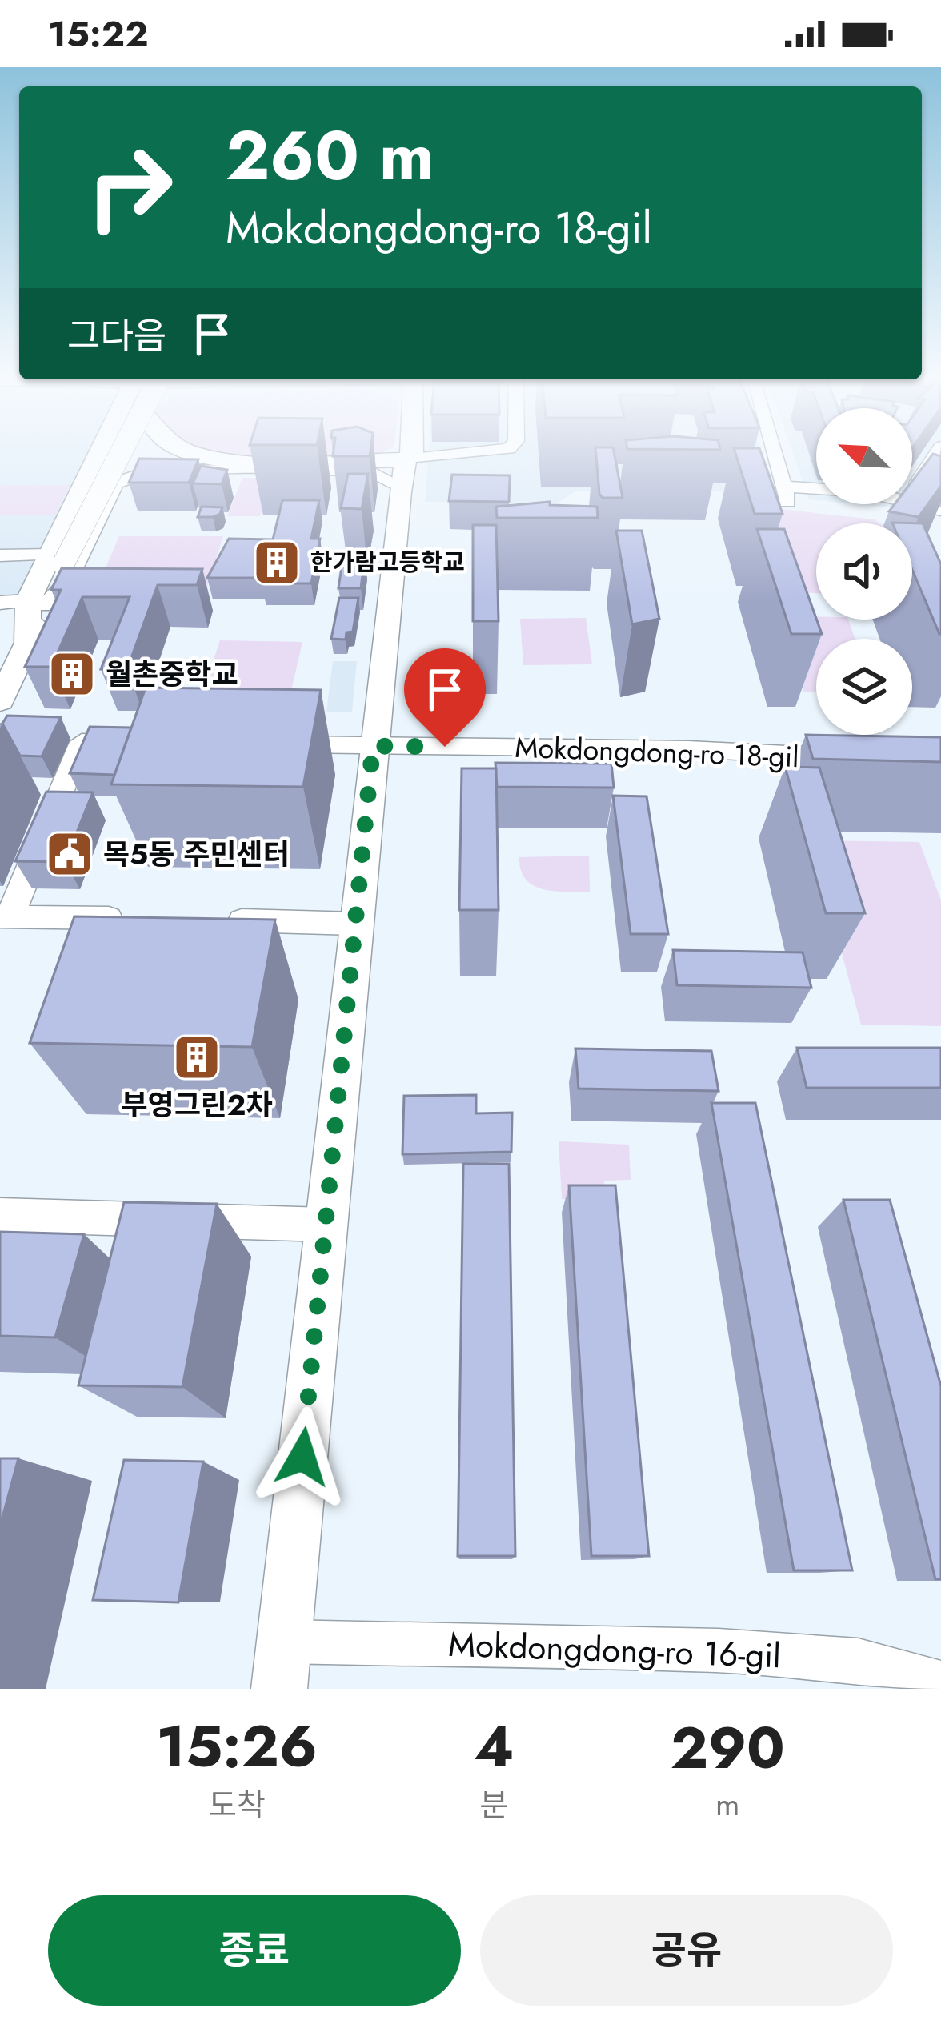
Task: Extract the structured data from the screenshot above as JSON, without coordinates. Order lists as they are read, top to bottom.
{
  "streets": {
    "street": ["Mokdongdong-ro 18-gil", "Mokdongdong-ro 16-gil"]
  },
  "places": {
    "building": ["한가람고등학교", "월촌중학교", "부영그린2차"],
    "public building": ["목5동 주민센터"]
  },
  "north": "top left",
  "page": {
    "status": "15:22",
    "turn": ["260 m", "Mokdongdong-ro 18-gil"],
    "then": "그다음",
    "eta": [
      "15:26",
      "도착",
      "4",
      "분",
      "290",
      "m"
    ],
    "buttons": ["종료", "공유"]
  }
}
